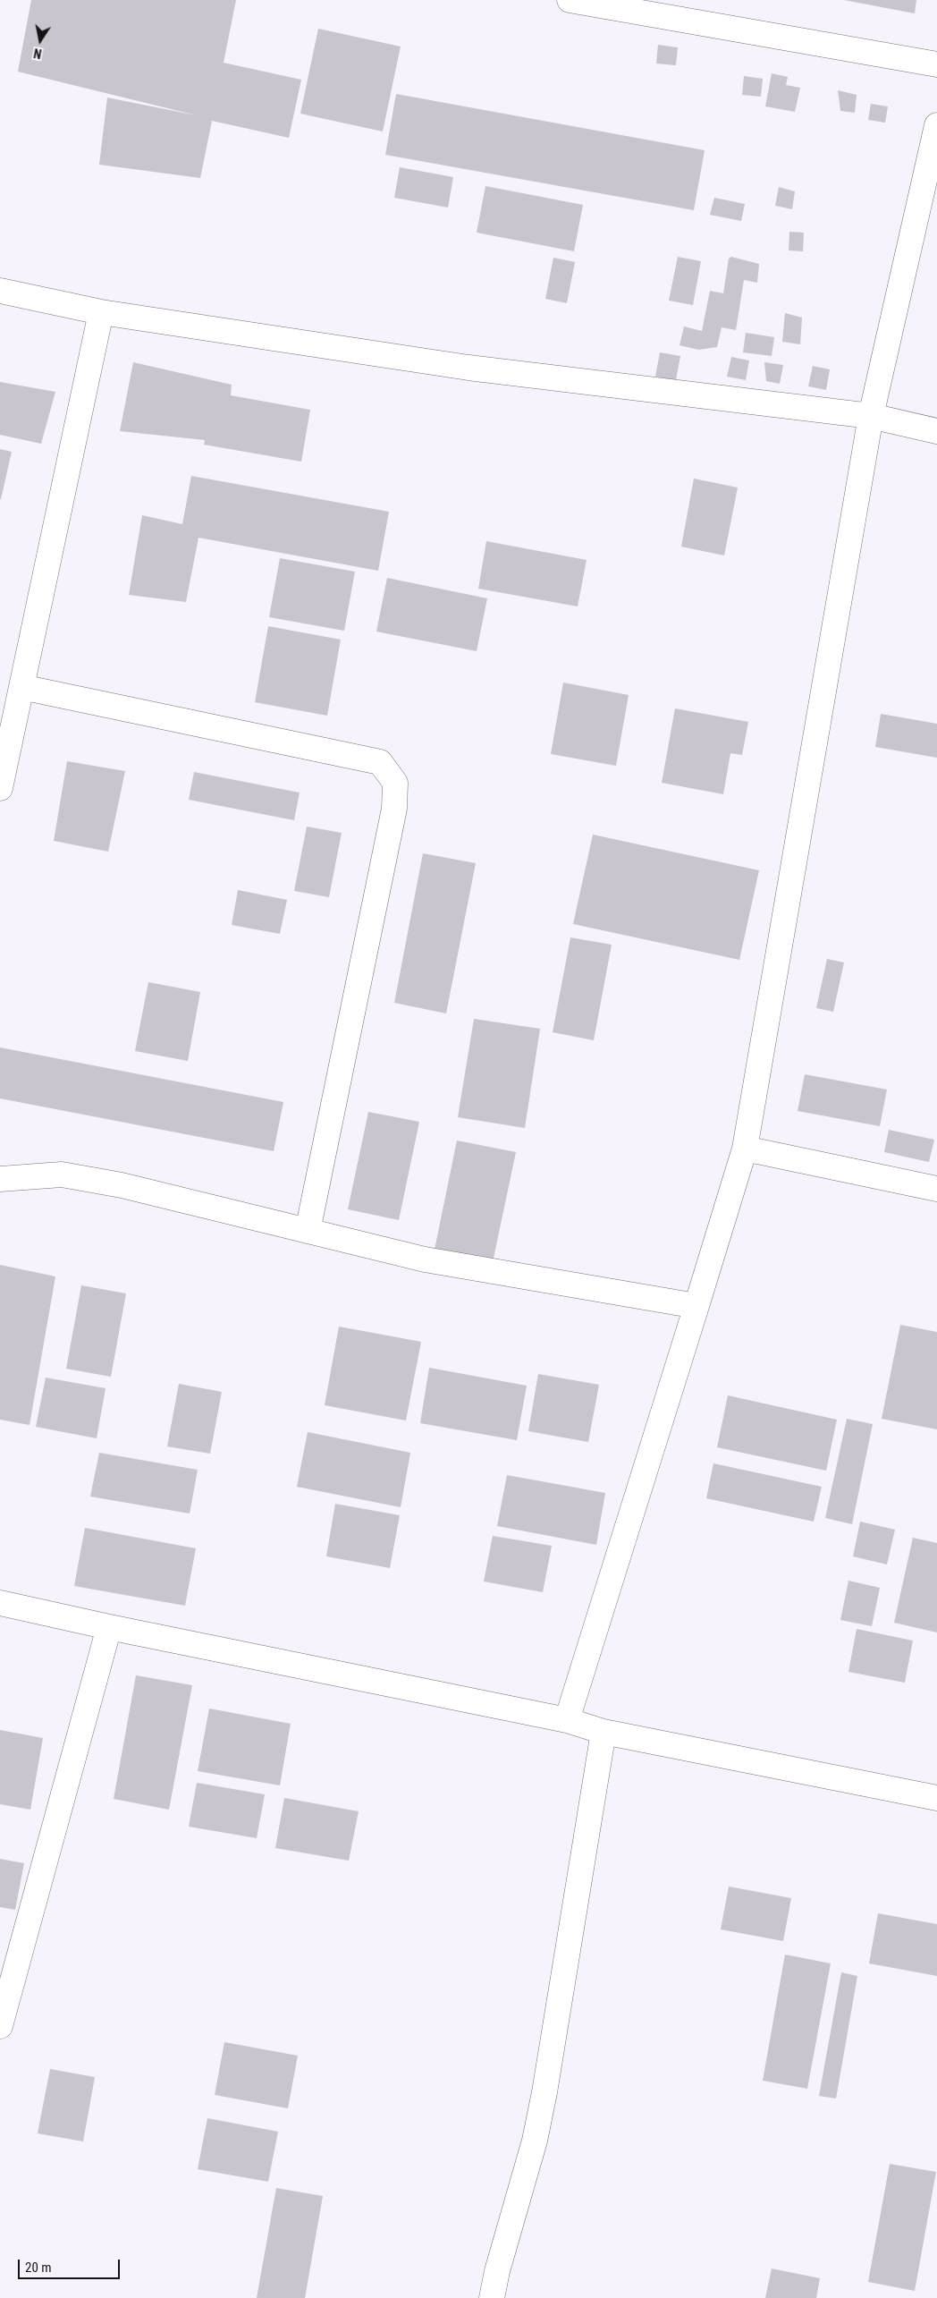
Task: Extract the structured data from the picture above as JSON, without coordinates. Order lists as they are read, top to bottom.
{
  "scale_bar": "20 m",
  "north": "bottom"
}
